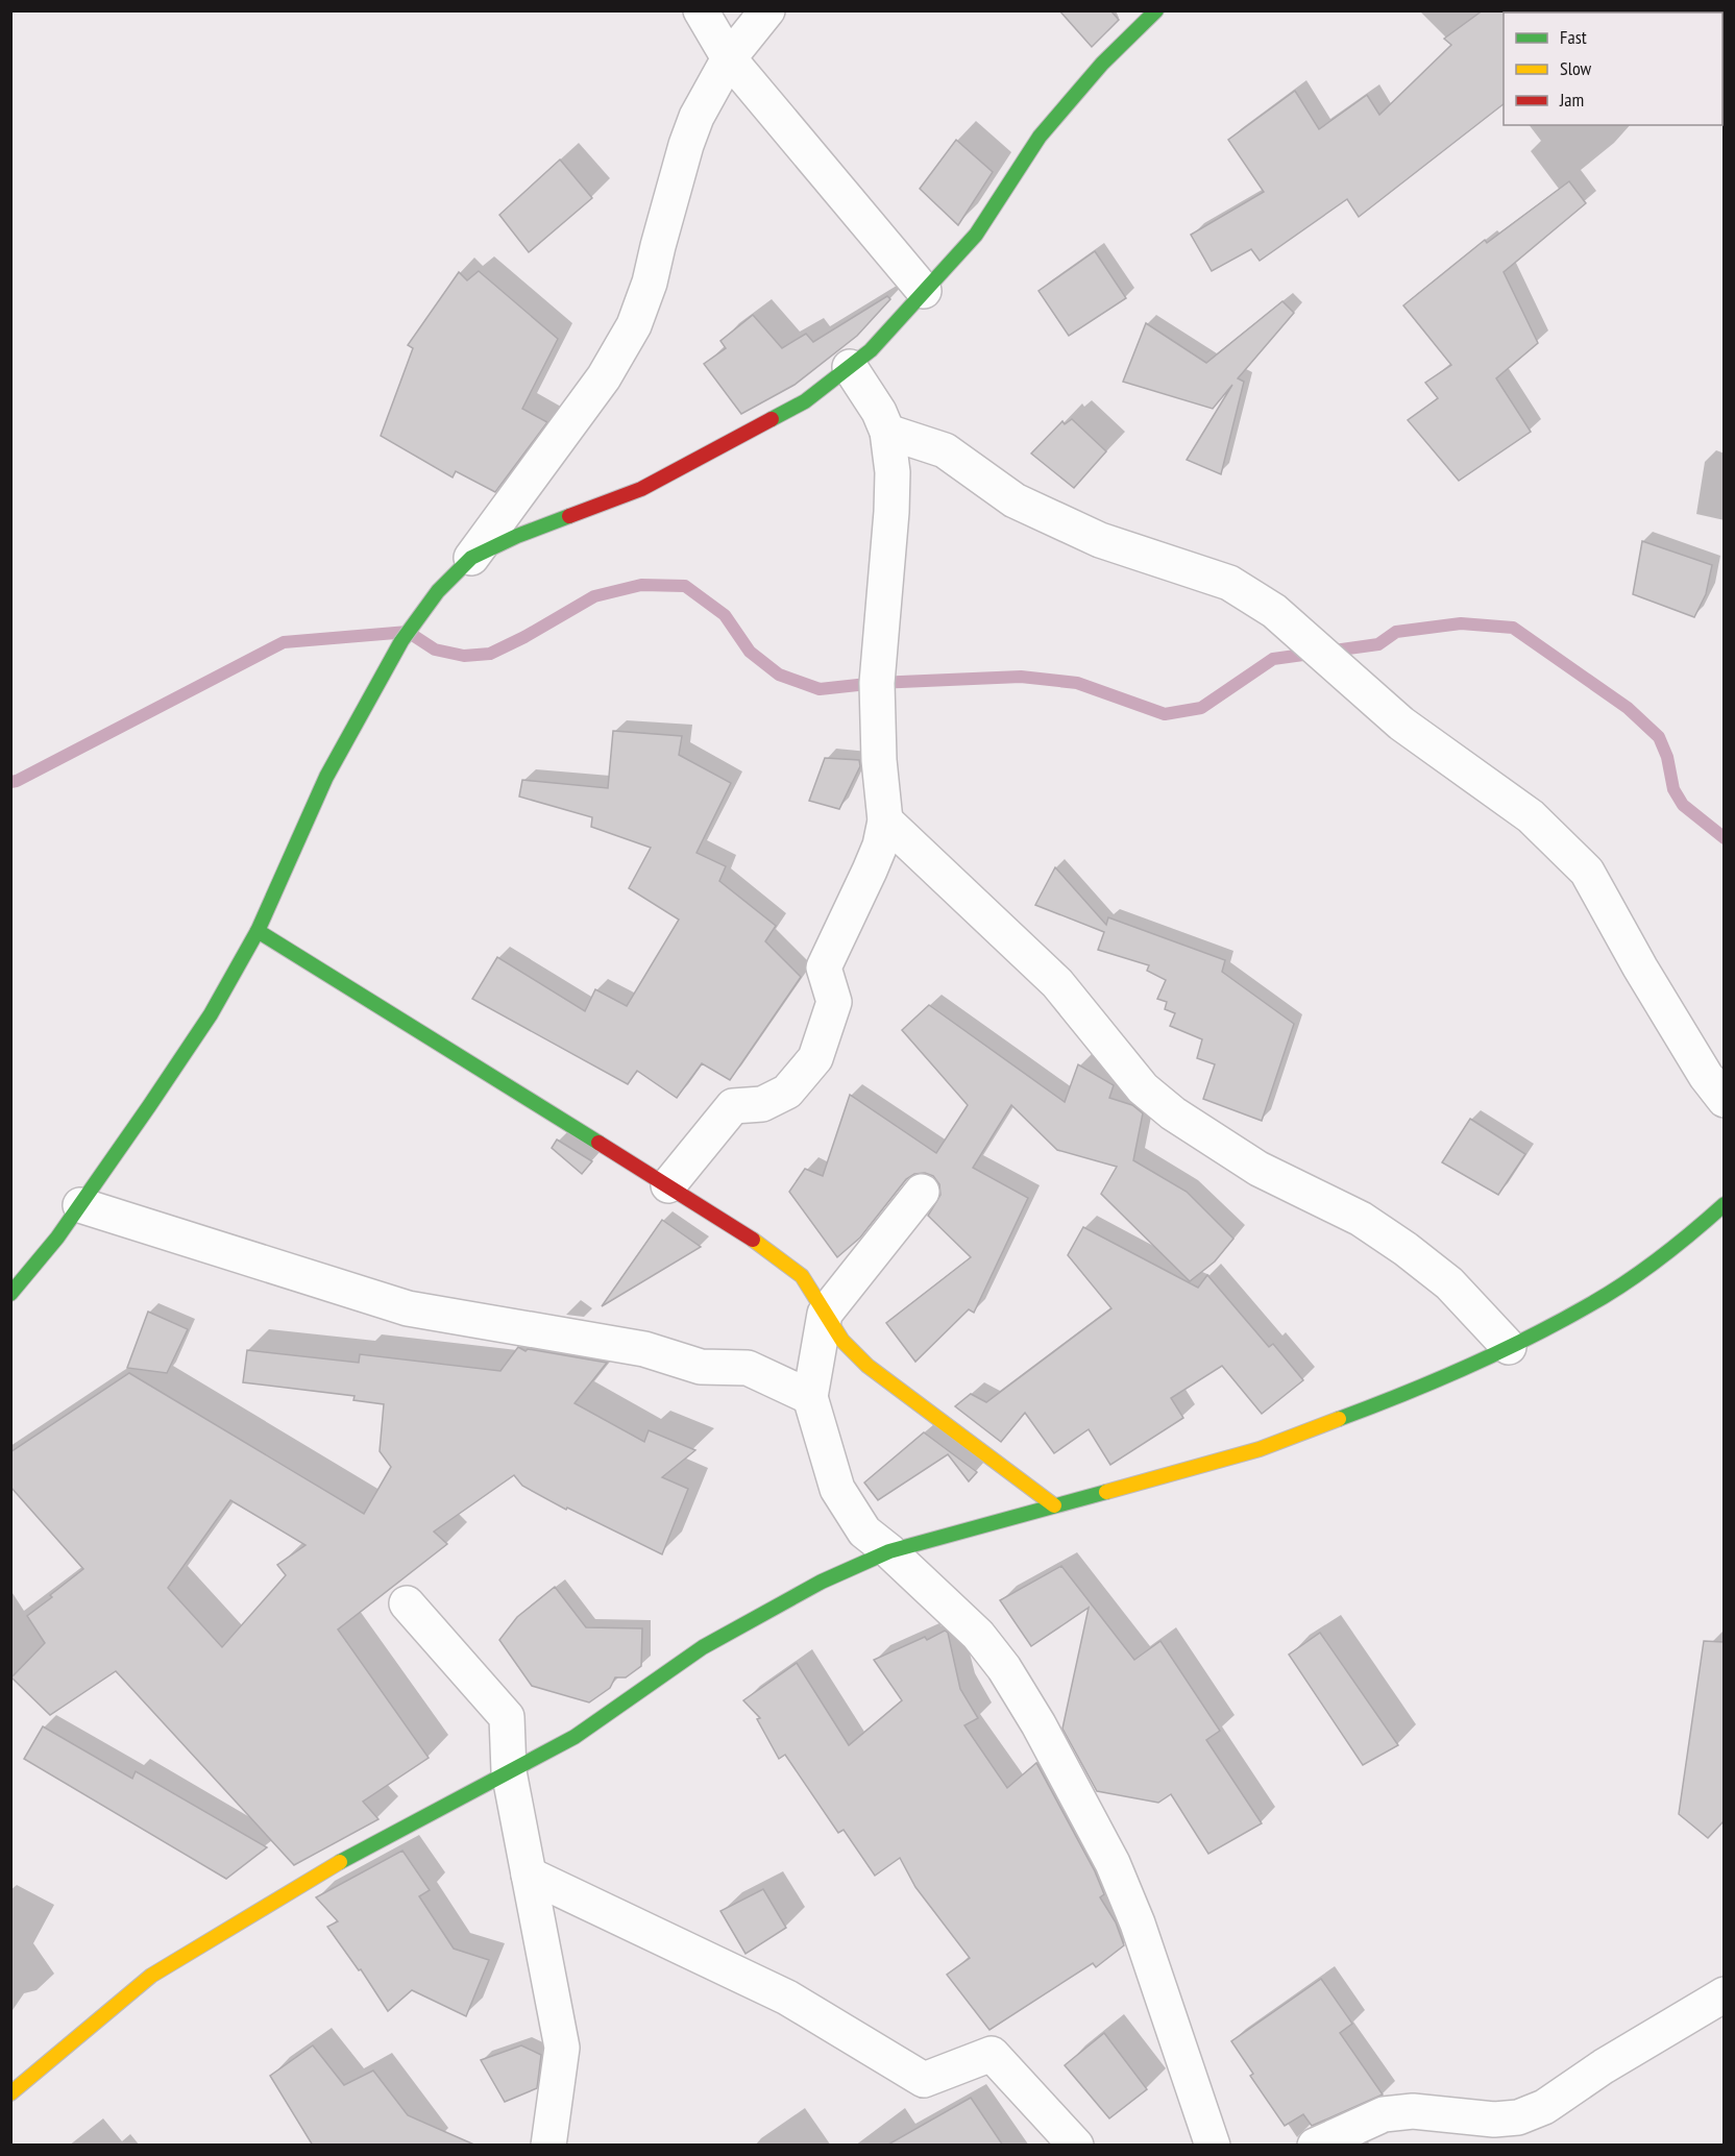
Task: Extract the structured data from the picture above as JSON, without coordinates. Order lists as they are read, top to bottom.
{
  "legend": ["Fast", "Slow", "Jam"]
}
